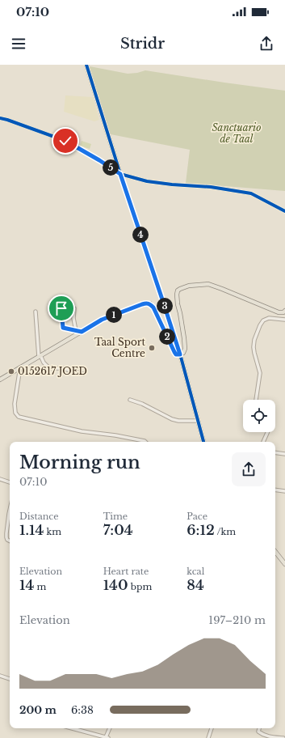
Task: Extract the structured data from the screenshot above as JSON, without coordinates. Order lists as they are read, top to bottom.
{
  "parks": ["Sanctuario de Taal"],
  "places": ["Taal Sport Centre", "0152617 JOED"],
  "page": {
    "status": "07:10",
    "header": "Stridr",
    "pins": [
      "5",
      "4",
      "3",
      "1",
      "2"
    ],
    "heading": ["Morning run", "07:10"],
    "stats": [
      ["Distance", "1.14 km"],
      ["Time", "7:04"],
      ["Pace", "6:12 /km"],
      ["Elevation", "14 m"],
      ["Heart rate", "140 bpm"],
      ["kcal", "84"]
    ],
    "chart": ["Elevation", "197–210 m"],
    "list": [
      {
        "name": "200 m",
        "note": "6:38"
      }
    ]
  }
}
